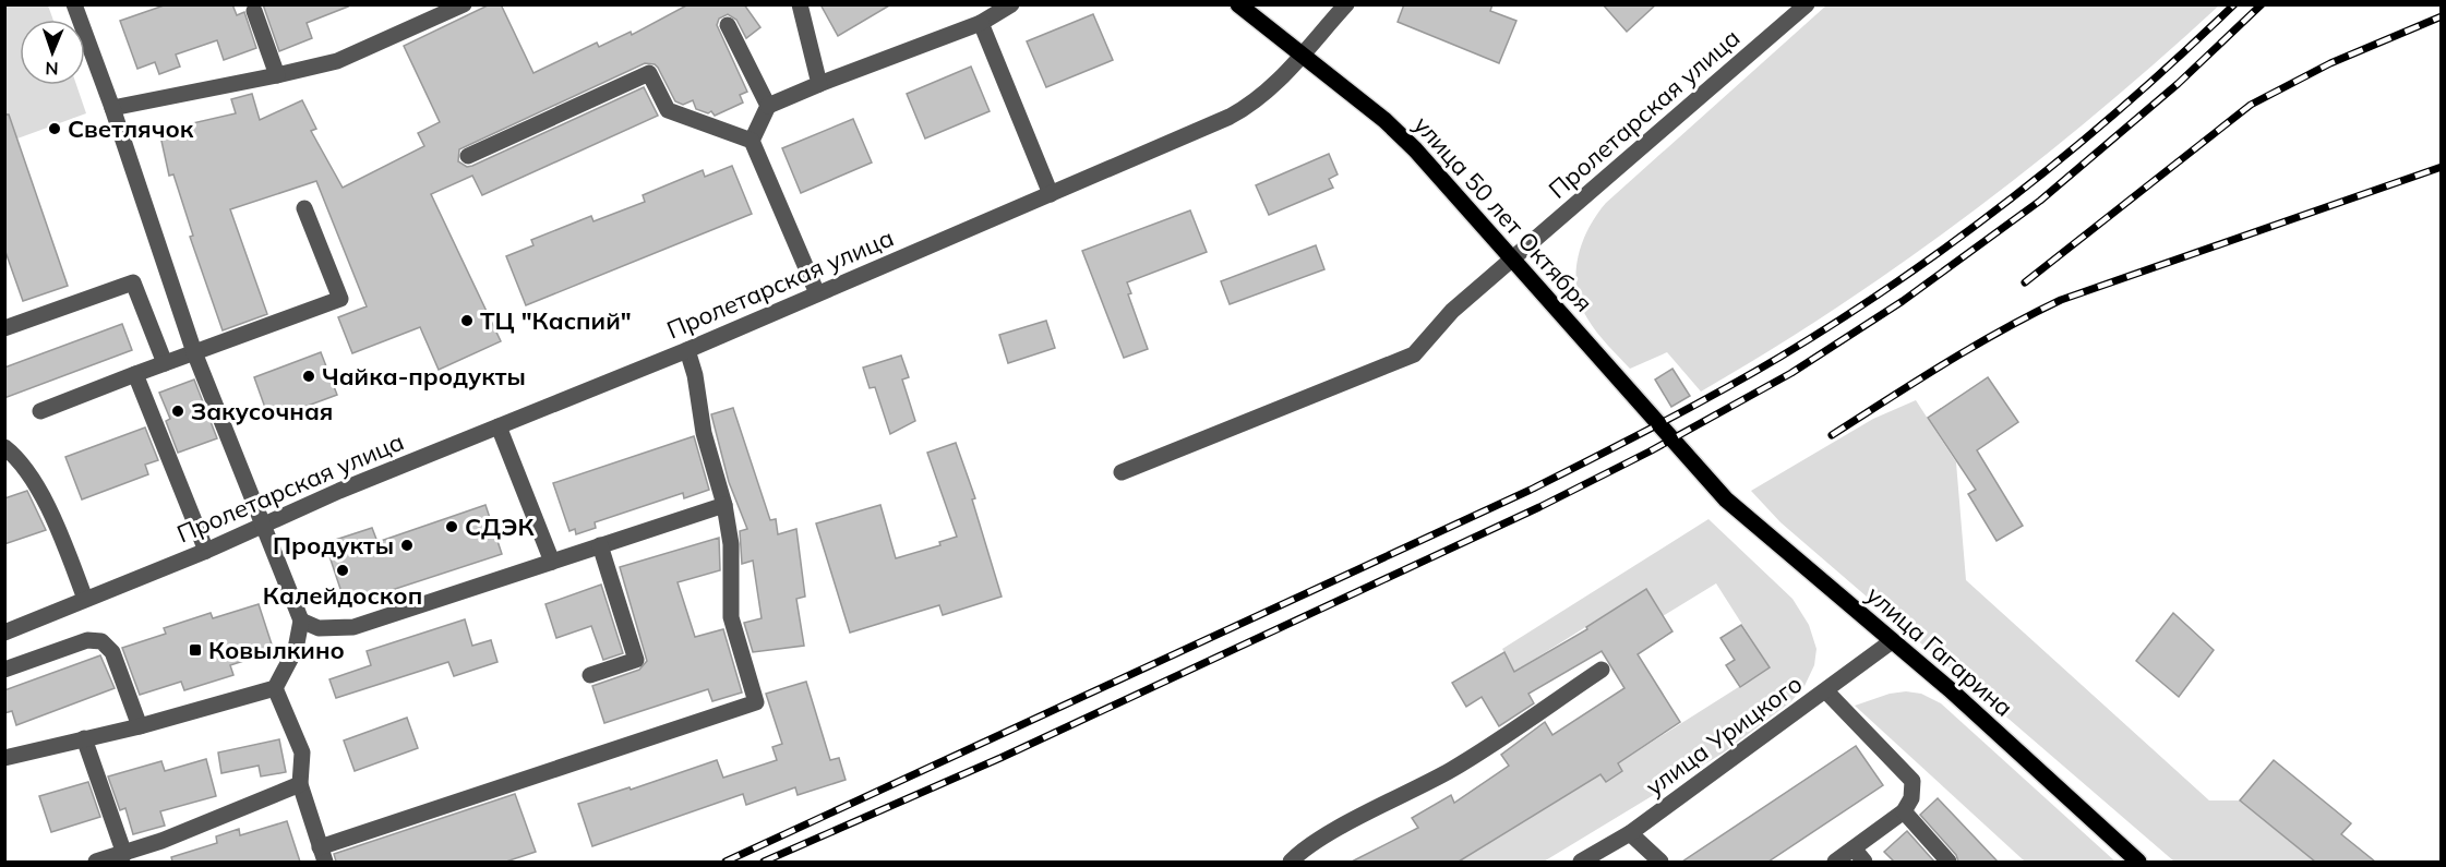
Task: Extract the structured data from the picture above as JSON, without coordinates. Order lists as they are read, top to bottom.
{
  "streets": {
    "main road": ["улица 50 лет Октября", "улица Гагарина"],
    "street": ["Пролетарская улица", "улица Урицкого"]
  },
  "crossings": [
    ["Пролетарская улица", "улица 50 лет Октября"],
    ["улица 50 лет Октября", "улица Гагарина"],
    ["улица Гагарина", "улица Урицкого"]
  ],
  "places": {
    "other": [
      "Светлячок",
      "ТЦ \"Каспий\"",
      "Чайка-продукты",
      "Закусочная",
      "СДЭК",
      "Продукты",
      "Калейдоскоп"
    ],
    "transit": ["Ковылкино"]
  },
  "north": "bottom"
}
